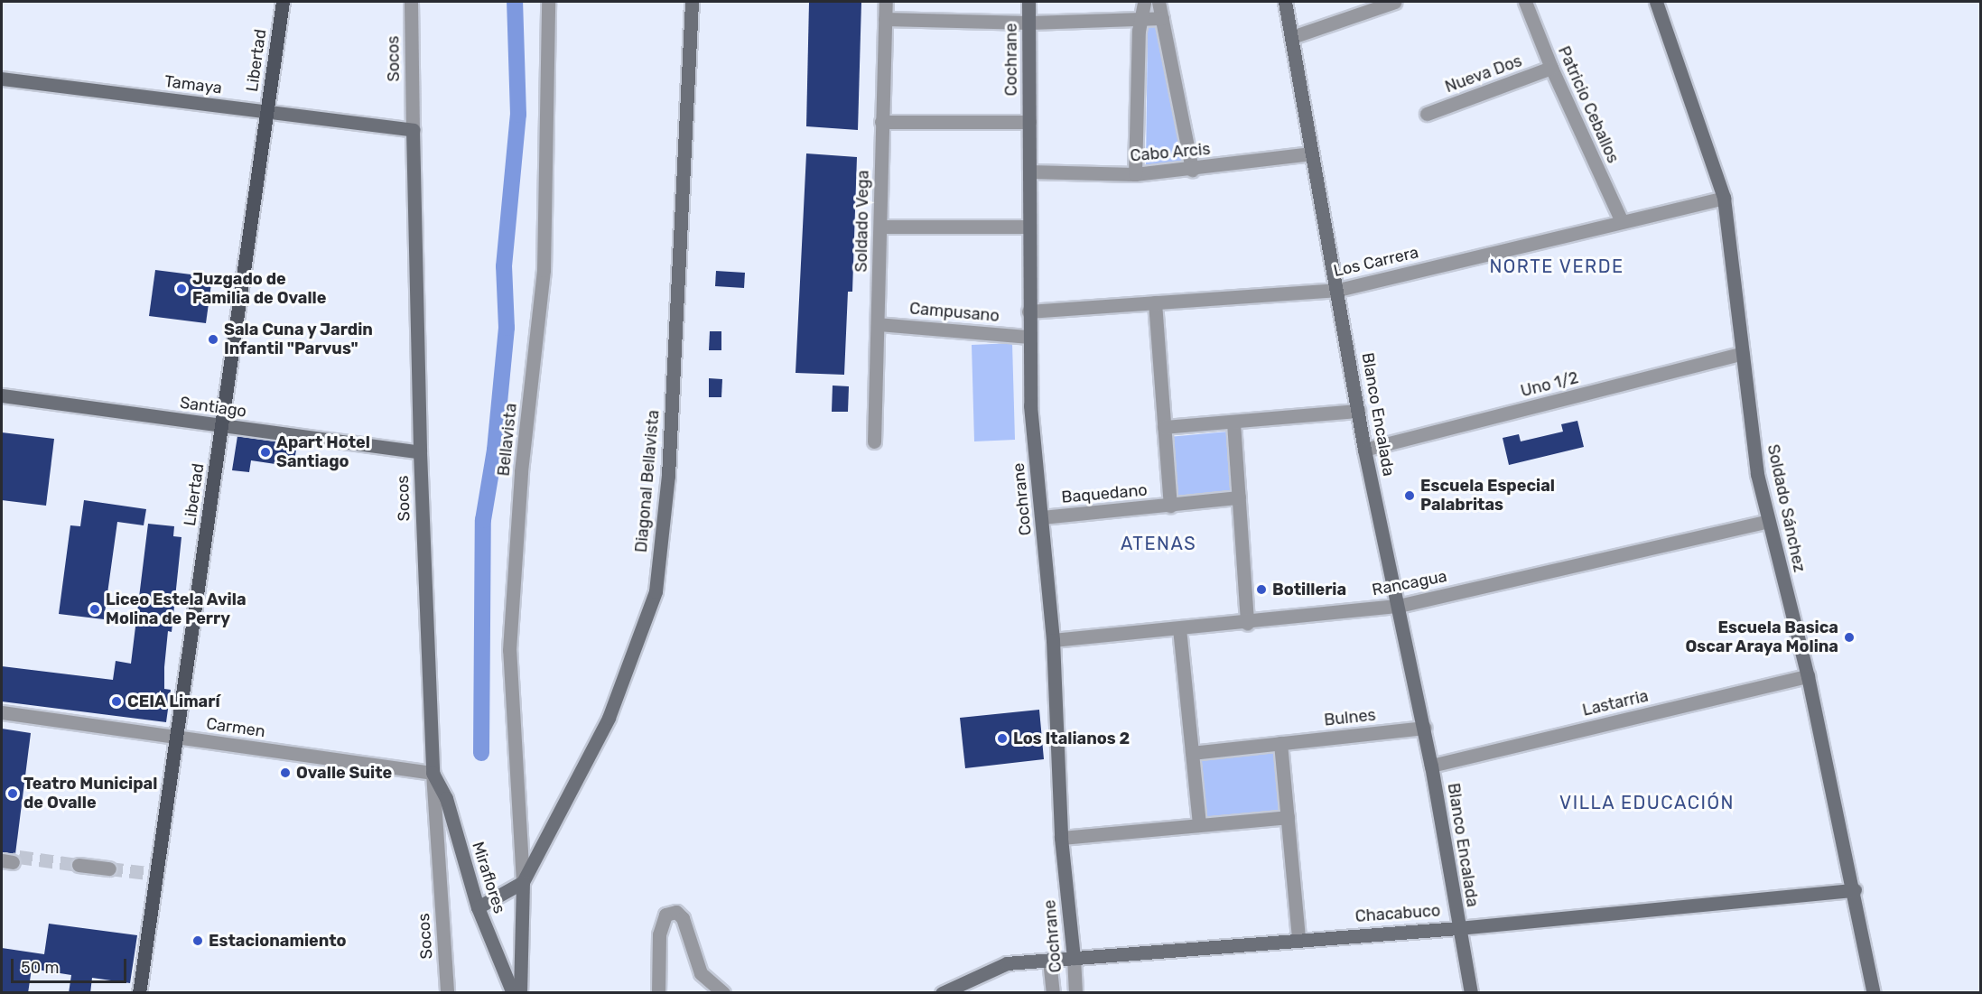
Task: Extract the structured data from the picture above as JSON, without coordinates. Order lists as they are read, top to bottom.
{
  "streets": {
    "main road": ["Libertad"],
    "street": [
      "Socos",
      "Cochrane",
      "Nueva Dos",
      "Tamaya",
      "Patricio Ceballos",
      "Cabo Arcis",
      "Soldado Vega",
      "Los Carrera",
      "Campusano",
      "Uno 1/2",
      "Santiago",
      "Blanco Encalada",
      "Bellavista",
      "Diagonal Bellavista",
      "Baquedano",
      "Soldado Sánchez",
      "Rancagua",
      "Lastarria",
      "Bulnes",
      "Carmen",
      "Miraflores",
      "Chacabuco"
    ]
  },
  "crossings": [
    ["Socos", "Tamaya"],
    ["Socos", "Santiago"],
    ["Socos", "Carmen"],
    ["Socos", "Miraflores"],
    ["Cochrane", "Cabo Arcis"],
    ["Cochrane", "Los Carrera"],
    ["Cochrane", "Campusano"],
    ["Cochrane", "Baquedano"],
    ["Cochrane", "Rancagua"],
    ["Cochrane", "Chacabuco"],
    ["Libertad", "Tamaya"],
    ["Libertad", "Santiago"],
    ["Libertad", "Carmen"],
    ["Nueva Dos", "Patricio Ceballos"],
    ["Patricio Ceballos", "Los Carrera"],
    ["Cabo Arcis", "Blanco Encalada"],
    ["Soldado Vega", "Campusano"],
    ["Los Carrera", "Blanco Encalada"],
    ["Los Carrera", "Baquedano"],
    ["Los Carrera", "Soldado Sánchez"],
    ["Uno 1/2", "Blanco Encalada"],
    ["Uno 1/2", "Soldado Sánchez"],
    ["Blanco Encalada", "Rancagua"],
    ["Blanco Encalada", "Lastarria"],
    ["Blanco Encalada", "Bulnes"],
    ["Blanco Encalada", "Chacabuco"],
    ["Bellavista", "Diagonal Bellavista"],
    ["Bellavista", "Miraflores"],
    ["Diagonal Bellavista", "Miraflores"],
    ["Soldado Sánchez", "Rancagua"],
    ["Soldado Sánchez", "Lastarria"],
    ["Soldado Sánchez", "Chacabuco"],
    ["Carmen", "Miraflores"]
  ],
  "districts": ["NORTE VERDE", "ATENAS", "VILLA EDUCACIÓN"],
  "places": [
    "Juzgado de Familia de Ovalle",
    "Sala Cuna y Jardin Infantil \"Parvus\"",
    "Apart Hotel Santiago",
    "Escuela Especial Palabritas",
    "Botilleria",
    "Liceo Estela Avila Molina de Perry",
    "Escuela Basica Oscar Araya Molina",
    "CEIA Limarí",
    "Los Italianos 2",
    "Ovalle Suite",
    "Teatro Municipal de Ovalle",
    "Estacionamiento"
  ],
  "scale_bar": "50 m"
}
